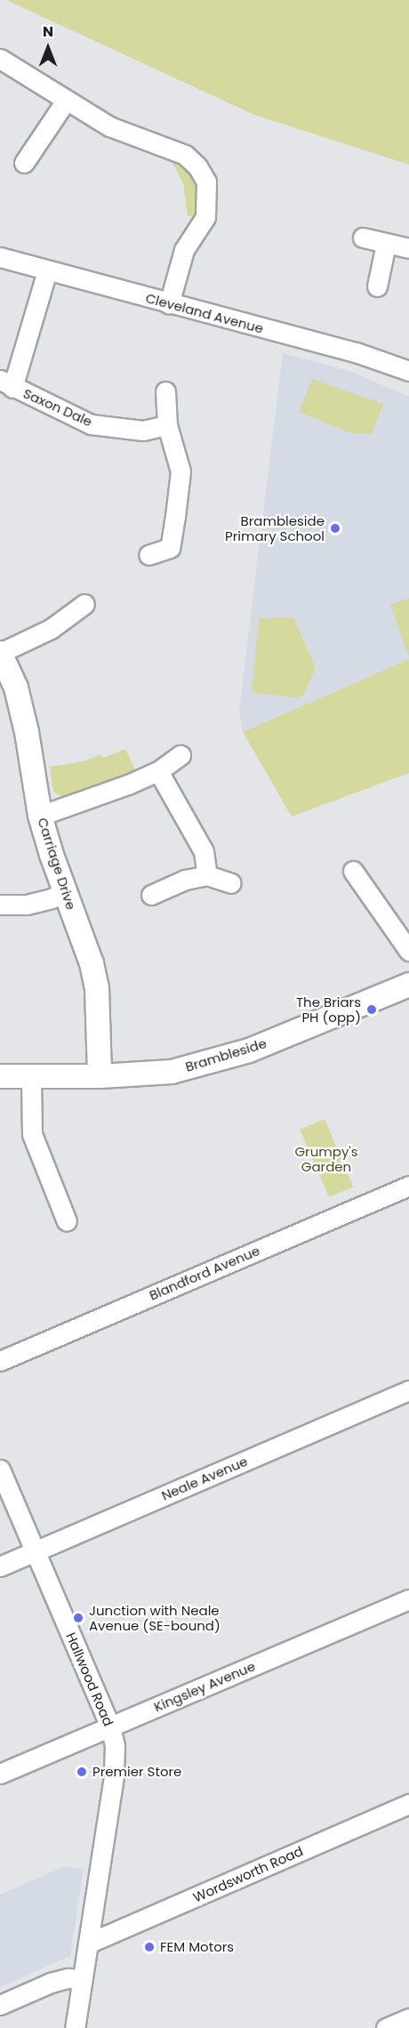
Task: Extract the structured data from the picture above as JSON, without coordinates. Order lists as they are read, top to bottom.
{
  "streets": {
    "street": [
      "Cleveland Avenue",
      "Saxon Dale",
      "Carriage Drive",
      "Brambleside",
      "Blandford Avenue",
      "Neale Avenue",
      "Hallwood Road",
      "Kingsley Avenue",
      "Wordsworth Road"
    ]
  },
  "crossings": [
    ["Cleveland Avenue", "Saxon Dale"],
    ["Carriage Drive", "Brambleside"],
    ["Neale Avenue", "Hallwood Road"],
    ["Hallwood Road", "Kingsley Avenue"],
    ["Hallwood Road", "Wordsworth Road"]
  ],
  "parks": ["Grumpy's Garden"],
  "places": [
    "Brambleside Primary School",
    "The Briars PH (opp)",
    "Junction with Neale Avenue (SE-bound)",
    "Premier Store",
    "FEM Motors"
  ],
  "north": "top"
}
